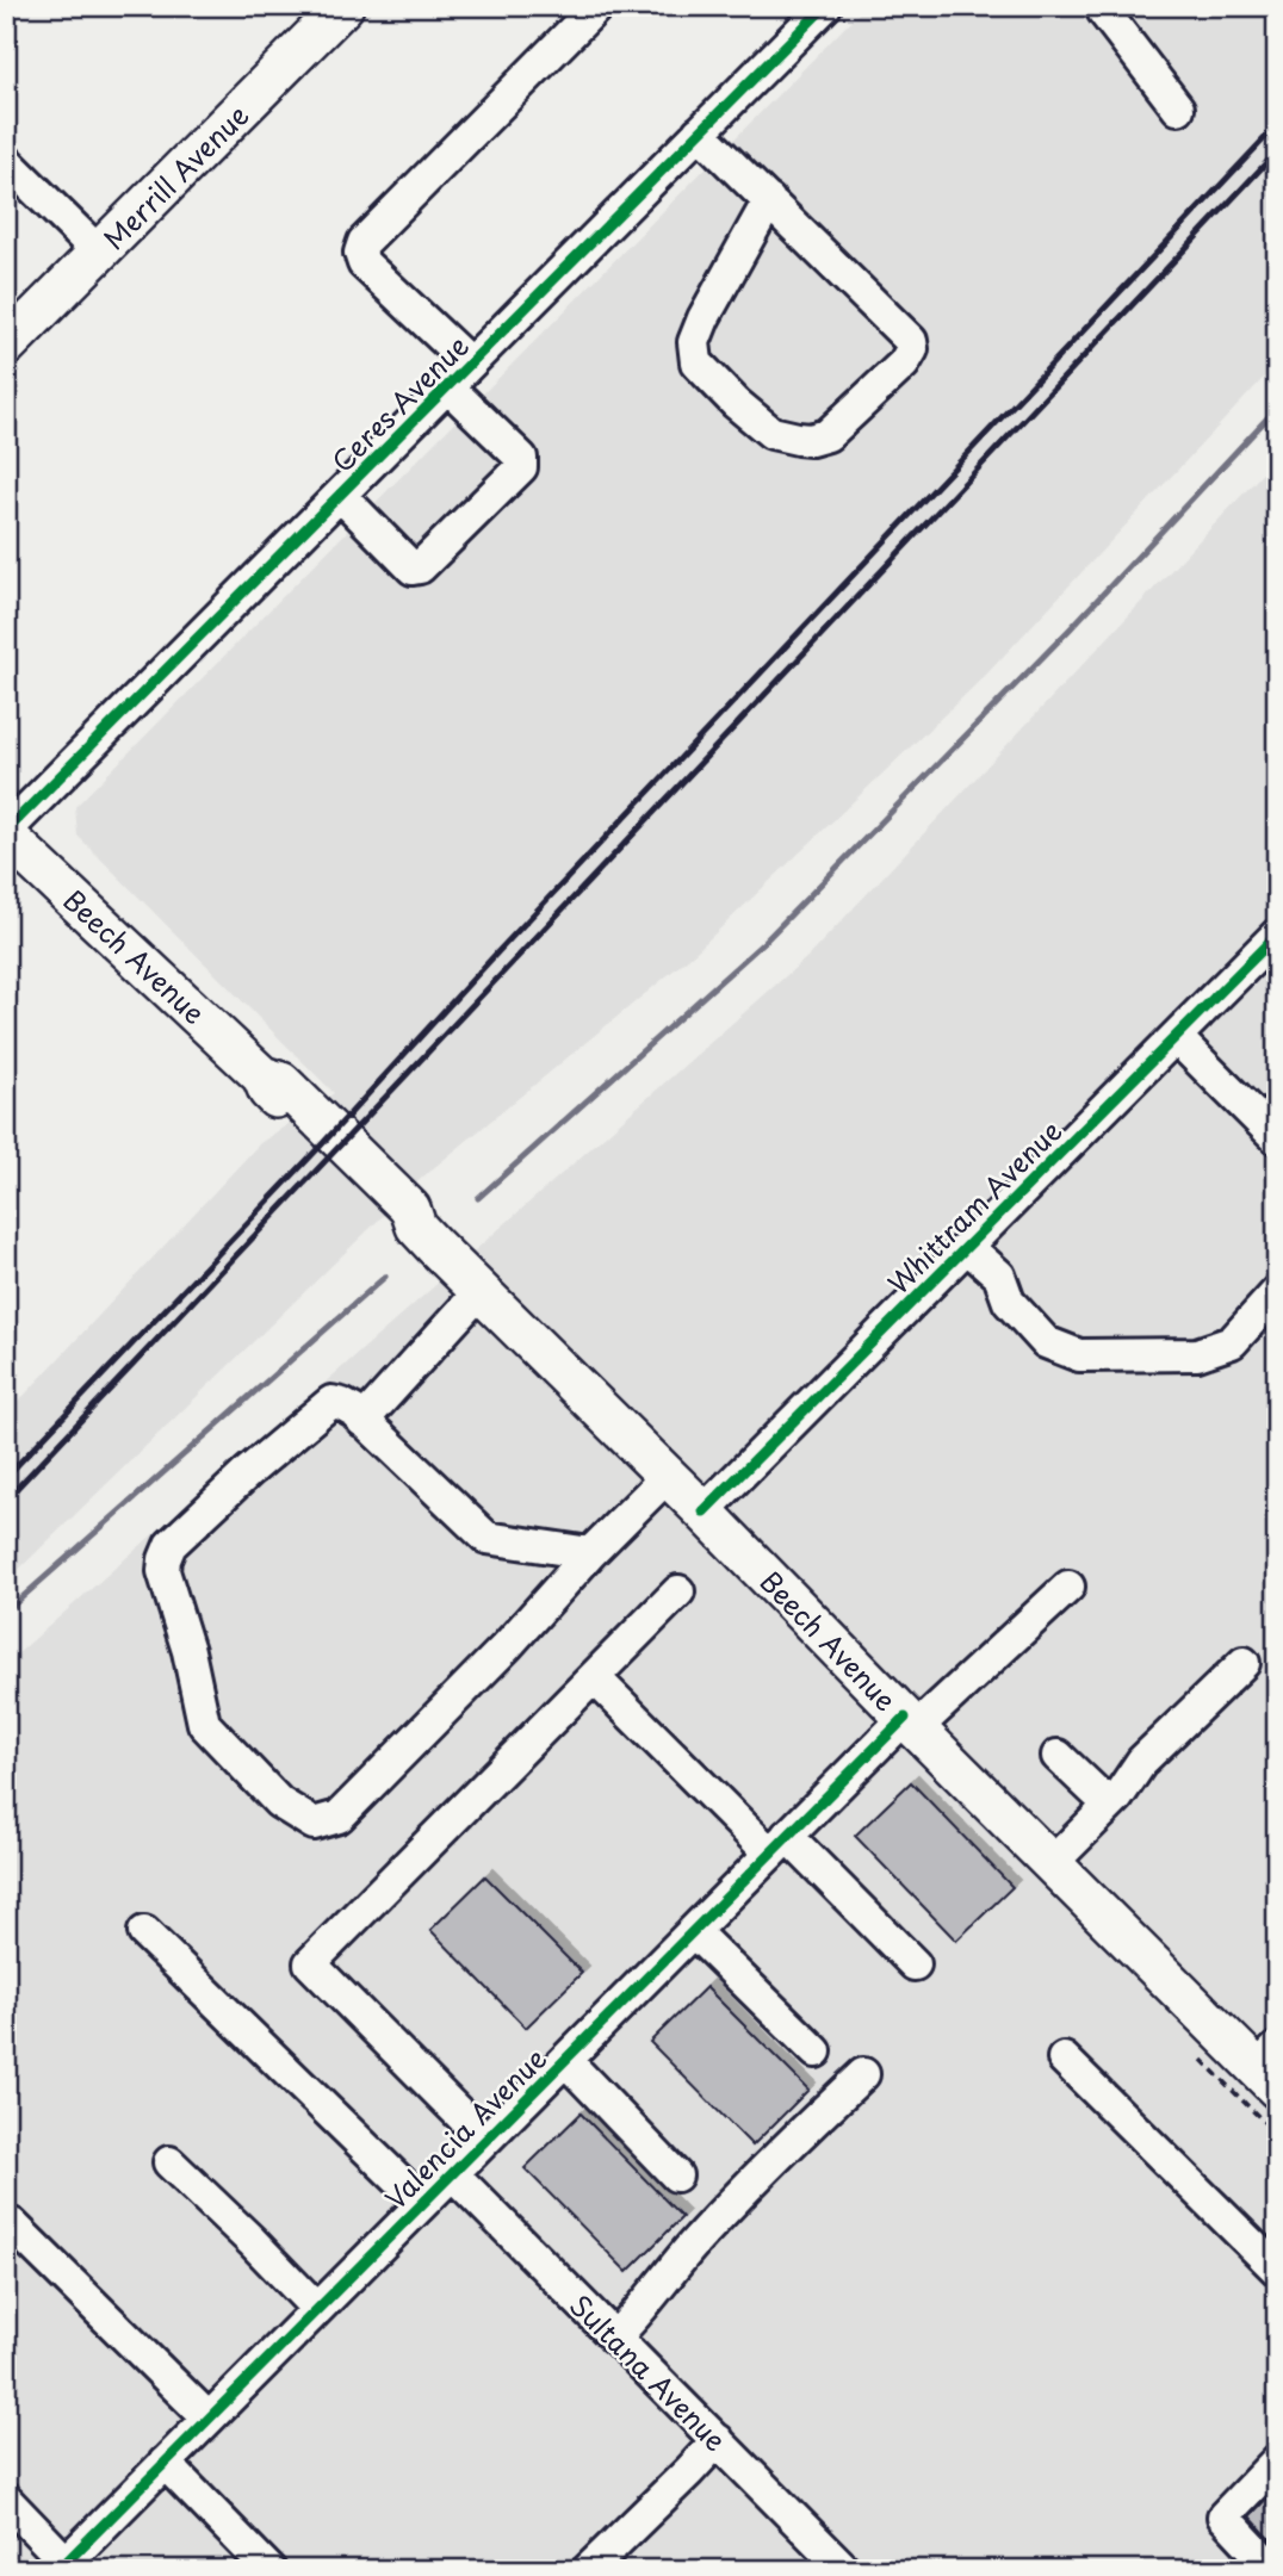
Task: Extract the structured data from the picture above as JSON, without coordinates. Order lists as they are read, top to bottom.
{
  "streets": {
    "main road": ["Merrill Avenue", "Beech Avenue"],
    "street": [
      "Ceres Avenue",
      "Whittram Avenue",
      "Valencia Avenue",
      "Sultana Avenue"
    ]
  },
  "crossings": [
    ["Ceres Avenue", "Beech Avenue"],
    ["Beech Avenue", "Whittram Avenue"],
    ["Beech Avenue", "Valencia Avenue"],
    ["Valencia Avenue", "Sultana Avenue"]
  ]
}
